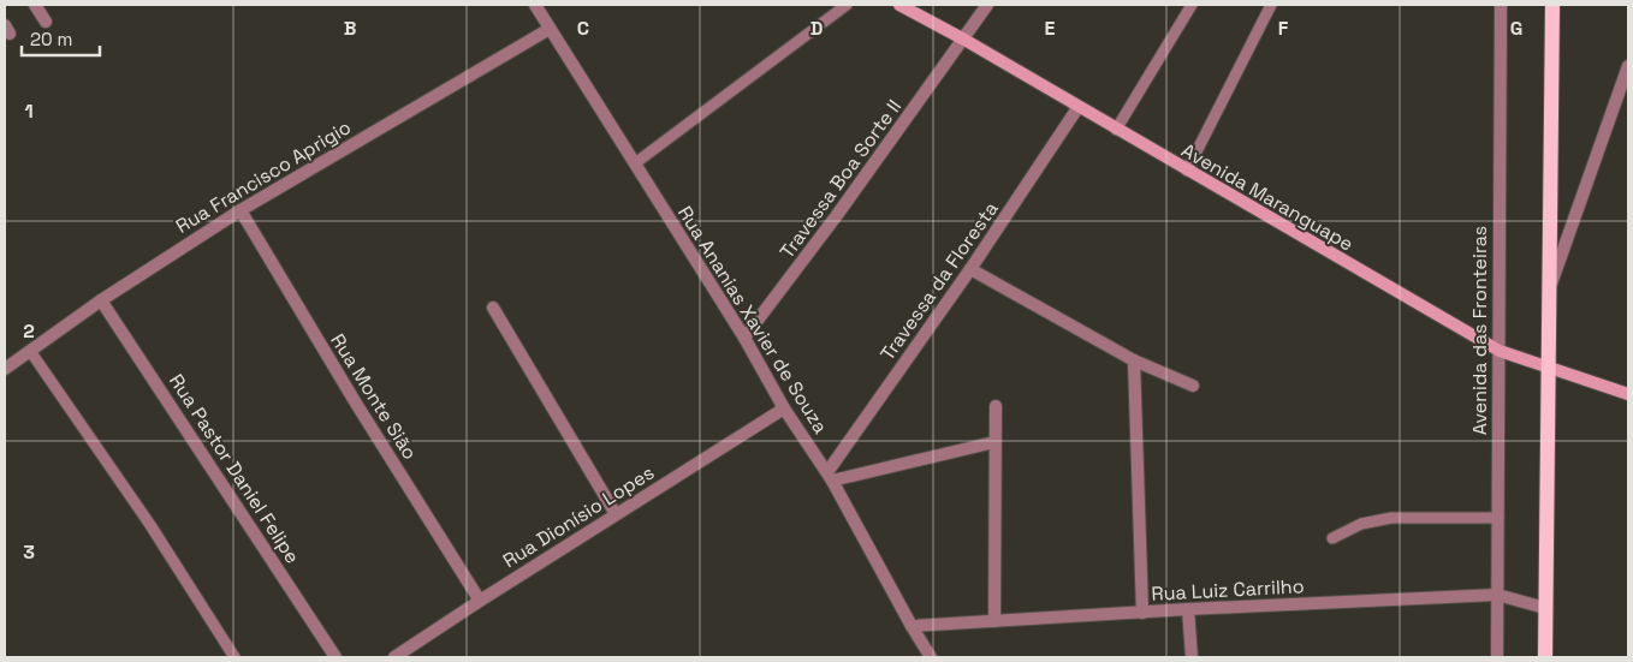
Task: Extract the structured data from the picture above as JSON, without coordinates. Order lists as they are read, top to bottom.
{
  "streets": {
    "main road": ["Avenida Maranguape"],
    "street": [
      "Rua Francisco Aprigio",
      "Travessa Boa Sorte II",
      "Travessa da Floresta",
      "Rua Ananias Xavier de Souza",
      "Avenida das Fronteiras",
      "Rua Monte Sião",
      "Rua Pastor Daniel Felipe",
      "Rua Dionísio Lopes",
      "Rua Luiz Carrilho"
    ]
  },
  "crossings": [
    ["Rua Francisco Aprigio", "Rua Ananias Xavier de Souza"],
    ["Rua Francisco Aprigio", "Rua Monte Sião"],
    ["Rua Francisco Aprigio", "Rua Pastor Daniel Felipe"],
    ["Travessa Boa Sorte II", "Avenida Maranguape"],
    ["Travessa Boa Sorte II", "Rua Ananias Xavier de Souza"],
    ["Avenida Maranguape", "Travessa da Floresta"],
    ["Avenida Maranguape", "Avenida das Fronteiras"],
    ["Travessa da Floresta", "Rua Ananias Xavier de Souza"],
    ["Rua Ananias Xavier de Souza", "Rua Dionísio Lopes"],
    ["Rua Ananias Xavier de Souza", "Rua Luiz Carrilho"],
    ["Avenida das Fronteiras", "Rua Luiz Carrilho"],
    ["Rua Monte Sião", "Rua Dionísio Lopes"]
  ],
  "scale_bar": "20 m",
  "grid": {
    "columns": [
      "B",
      "C",
      "D",
      "E",
      "F",
      "G"
    ],
    "rows": ["1", "2", "3"]
  }
}
